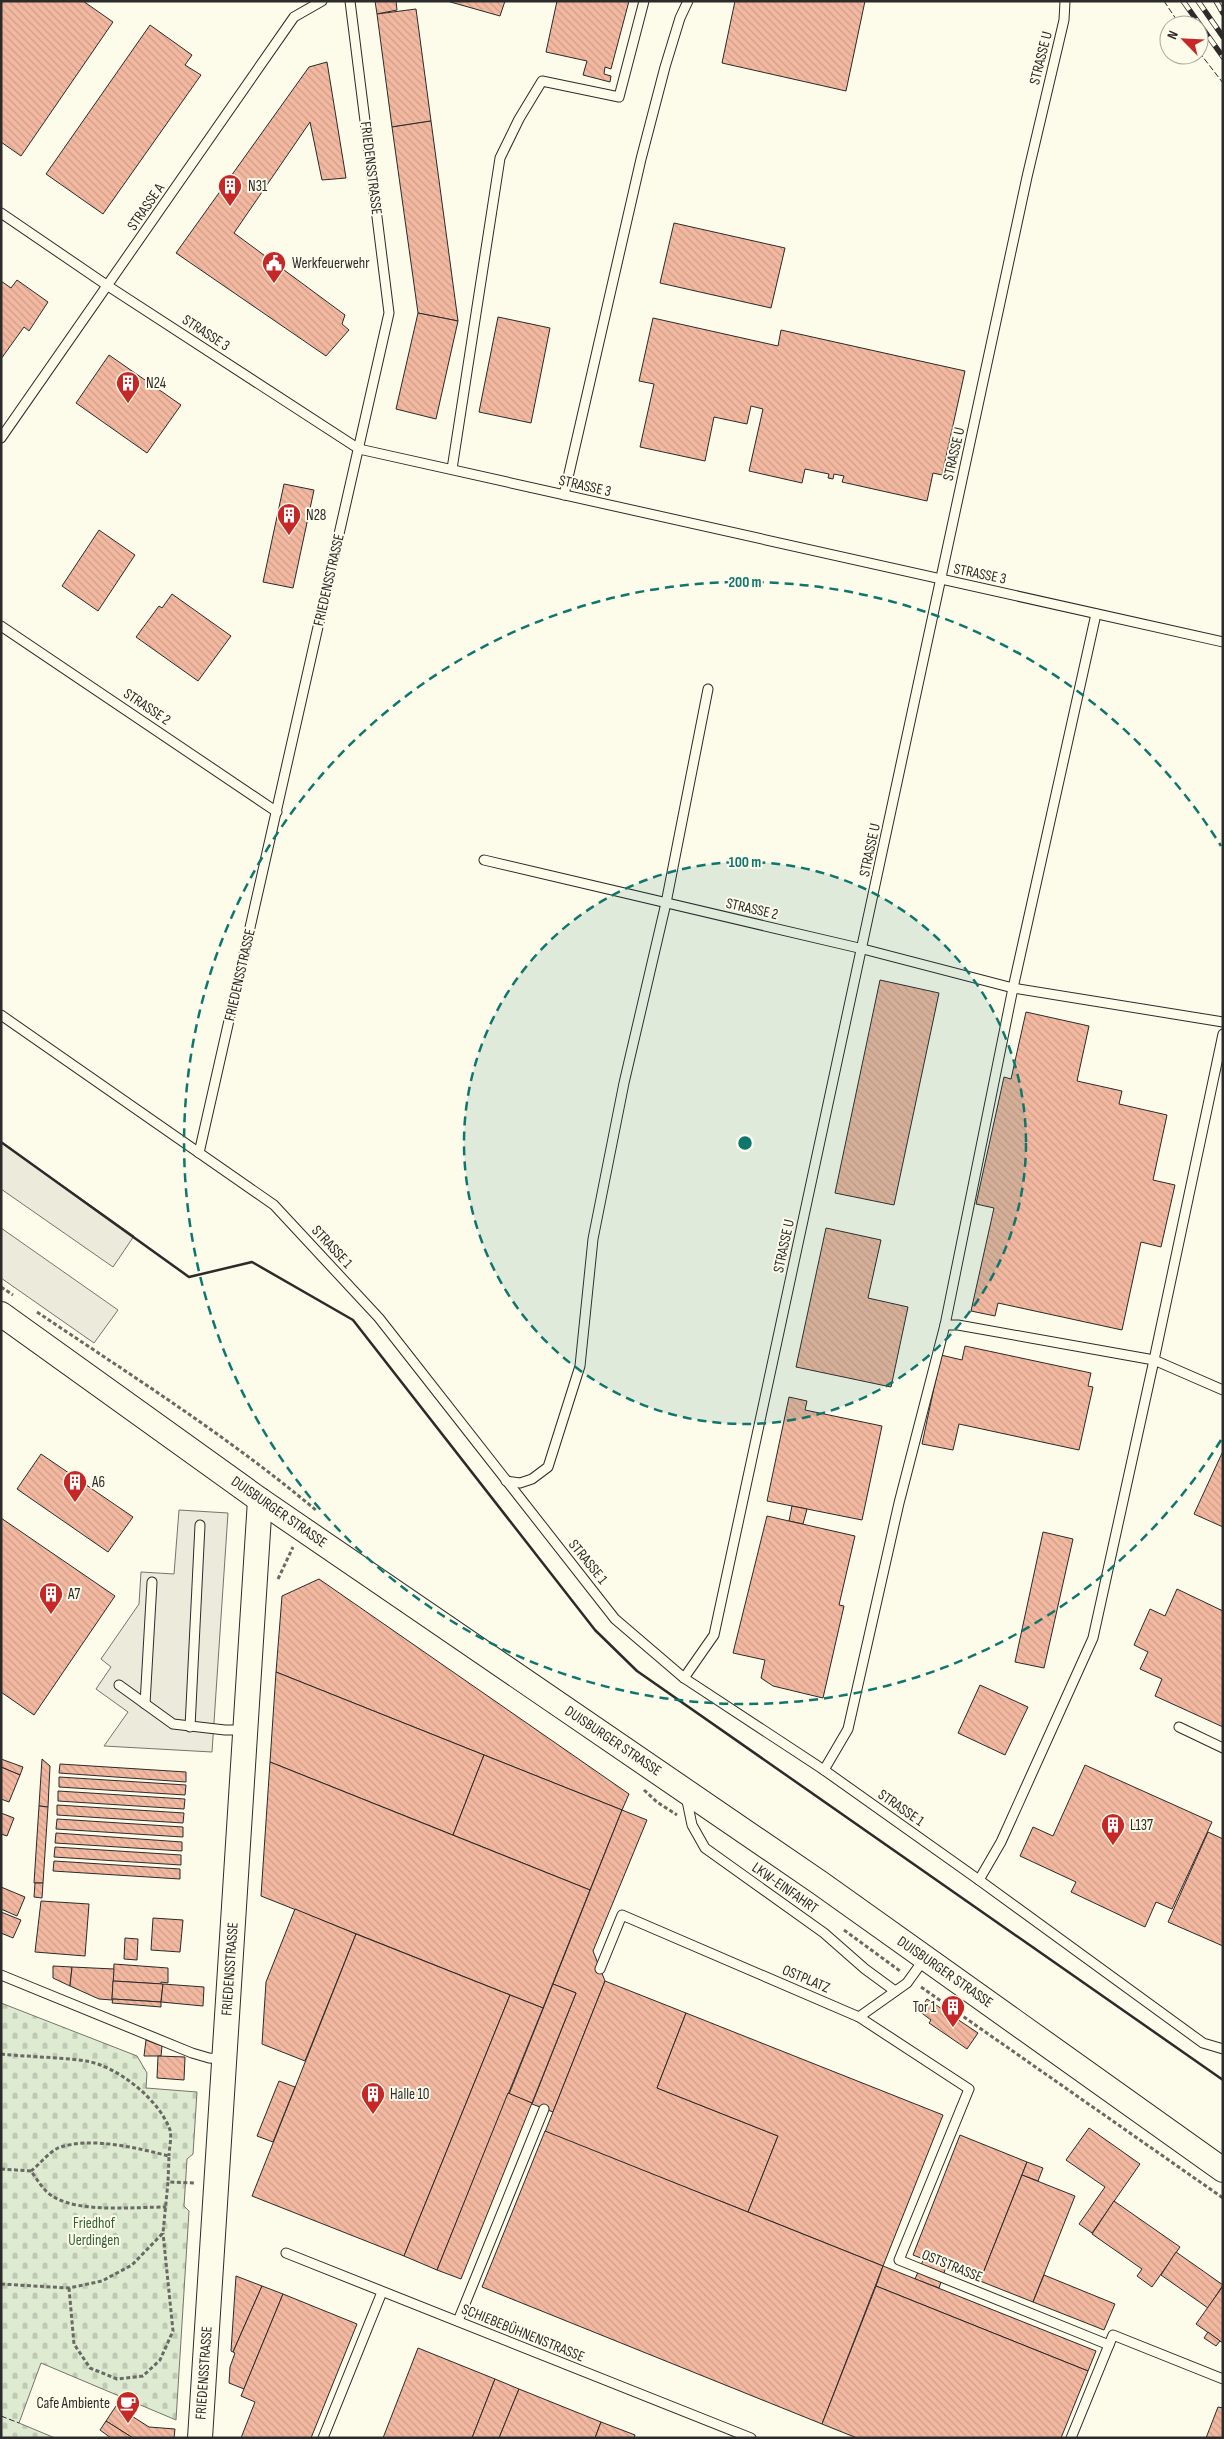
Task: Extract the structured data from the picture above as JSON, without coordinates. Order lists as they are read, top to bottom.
{
  "streets": {
    "main road": ["FRIEDENSSTRASSE", "DUISBURGER STRASSE"],
    "lane": [
      "STRASSE U",
      "STRASSE A",
      "STRASSE 3",
      "STRASSE 2",
      "STRASSE 1",
      "LKW-EINFAHRT",
      "OSTPLATZ",
      "OSTSTRASSE",
      "SCHIEBEBÜHNENSTRASSE"
    ]
  },
  "crossings": [
    ["STRASSE U", "STRASSE 3"],
    ["STRASSE U", "STRASSE 2"],
    ["STRASSE U", "STRASSE 1"],
    ["FRIEDENSSTRASSE", "STRASSE 3"],
    ["FRIEDENSSTRASSE", "STRASSE 2"],
    ["FRIEDENSSTRASSE", "STRASSE 1"],
    ["FRIEDENSSTRASSE", "DUISBURGER STRASSE"],
    ["STRASSE A", "STRASSE 3"],
    ["DUISBURGER STRASSE", "LKW-EINFAHRT"],
    ["OSTPLATZ", "OSTSTRASSE"]
  ],
  "parks": ["Friedhof Uerdingen"],
  "places": {
    "building": [
      "N31",
      "N24",
      "N28",
      "A6",
      "A7",
      "L137",
      "Tor 1",
      "Halle 10"
    ],
    "public building": ["Werkfeuerwehr"],
    "cafe": ["Cafe Ambiente"]
  },
  "north": "top left",
  "rings": ["200 m", "100 m"]
}
